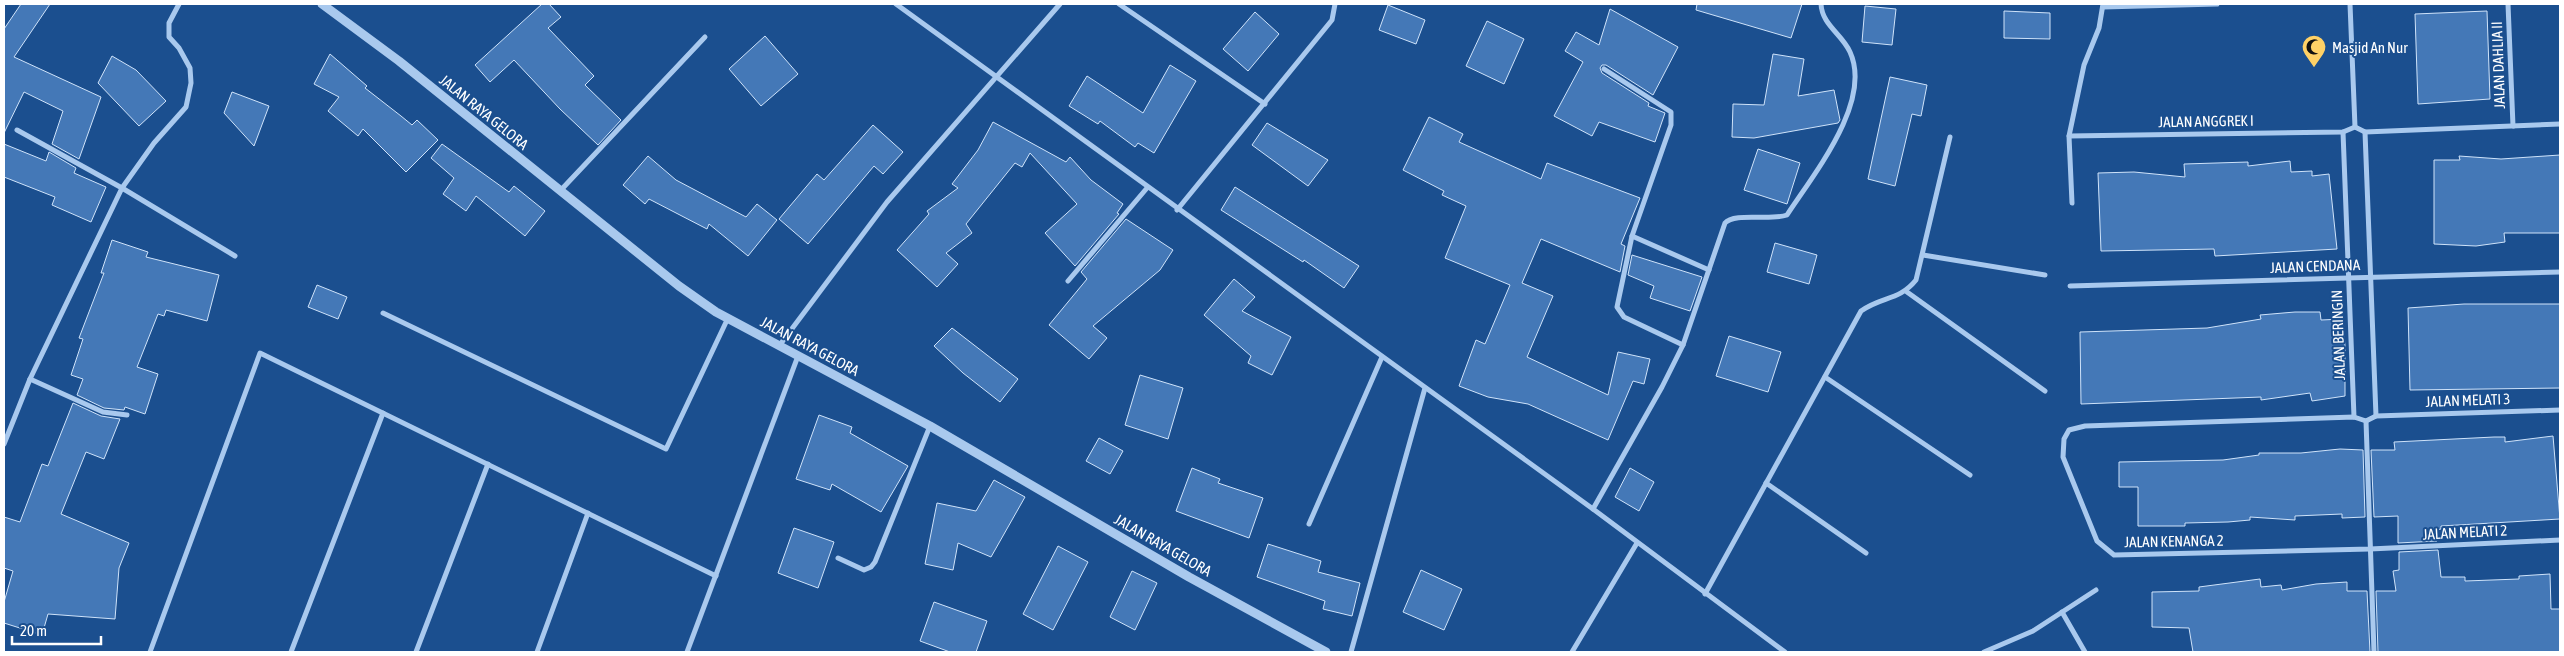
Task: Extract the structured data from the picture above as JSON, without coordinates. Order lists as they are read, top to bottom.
{
  "streets": {
    "street": [
      "JALAN DAHLIA II",
      "JALAN RAYA GELORA",
      "JALAN ANGGREK I",
      "JALAN CENDANA",
      "JALAN BERINGIN",
      "JALAN MELATI 3",
      "JALAN MELATI 2",
      "JALAN KENANGA 2"
    ]
  },
  "crossings": [
    ["JALAN ANGGREK I", "JALAN BERINGIN"],
    ["JALAN CENDANA", "JALAN BERINGIN"],
    ["JALAN BERINGIN", "JALAN KENANGA 2"],
    ["JALAN MELATI 2", "JALAN KENANGA 2"]
  ],
  "places": {
    "mosque": ["Masjid An Nur"]
  },
  "scale_bar": "20 m"
}
